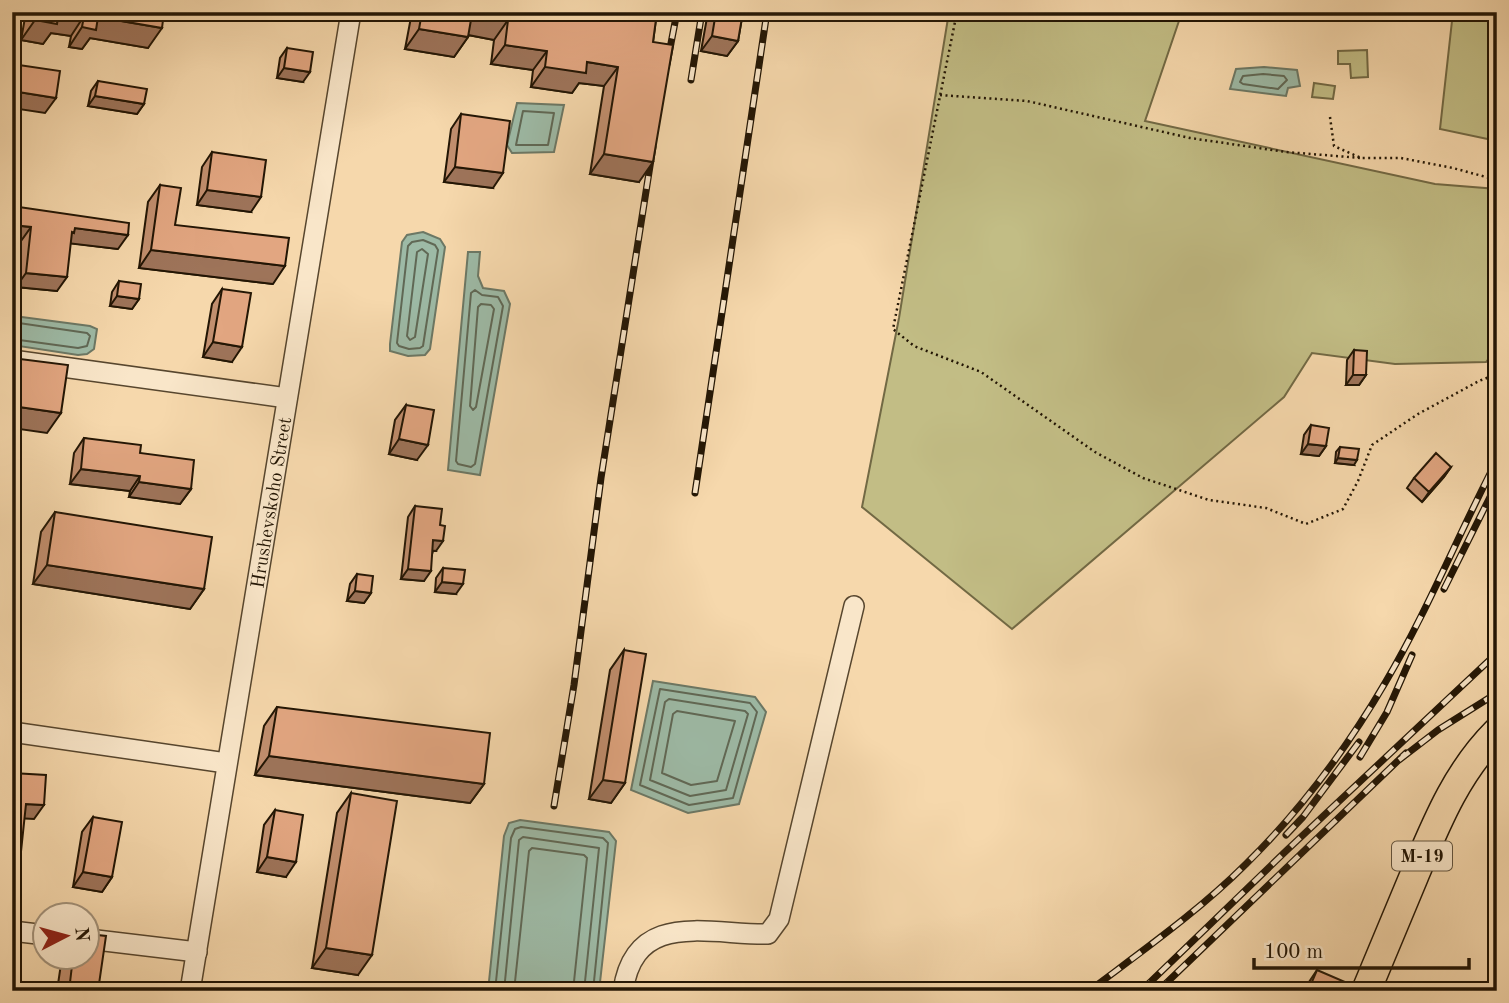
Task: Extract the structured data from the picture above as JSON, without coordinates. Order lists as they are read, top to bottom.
{
  "streets": {
    "highway": ["М-19"],
    "street": ["Hrushevskoho Street"]
  },
  "scale_bar": "100 m",
  "north": "right"
}
